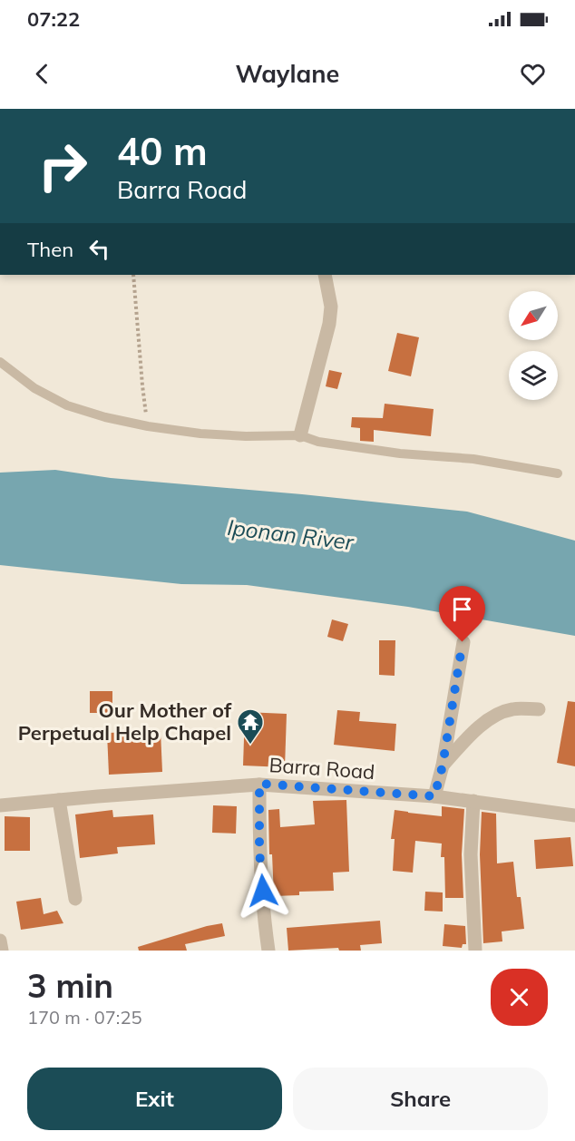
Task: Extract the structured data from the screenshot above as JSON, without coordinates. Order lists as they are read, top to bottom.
{
  "streets": {
    "street": ["Barra Road"]
  },
  "water": ["Iponan River"],
  "places": {
    "temple": ["Our Mother of Perpetual Help Chapel"]
  },
  "north": "bottom left",
  "page": {
    "status": "07:22",
    "header": "Waylane",
    "turn": ["40 m", "Barra Road"],
    "then": "Then",
    "heading": ["3 min", "170 m · 07:25"],
    "buttons": ["Exit", "Share"]
  }
}
